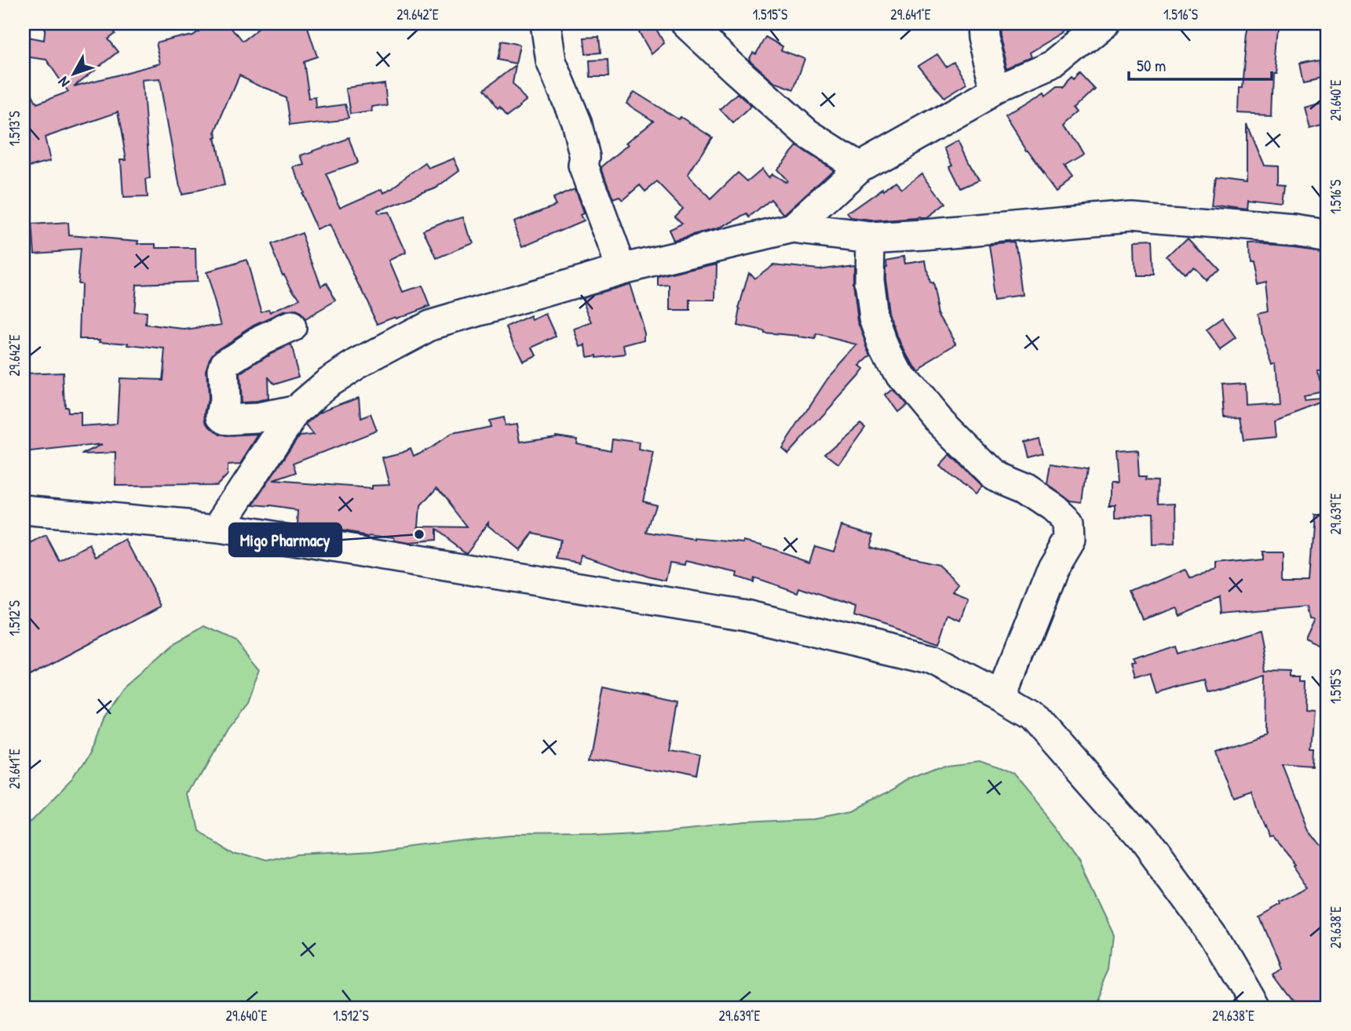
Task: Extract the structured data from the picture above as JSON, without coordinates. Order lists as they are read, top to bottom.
{
  "places": ["Migo Pharmacy"],
  "scale_bar": "50 m",
  "north": "bottom left",
  "coordinates": [
    "29.642°E",
    "1.515°S",
    "29.641°E",
    "1.516°S",
    "29.640°E",
    "1.513°S",
    "29.639°E",
    "1.512°S",
    "29.638°E"
  ]
}
